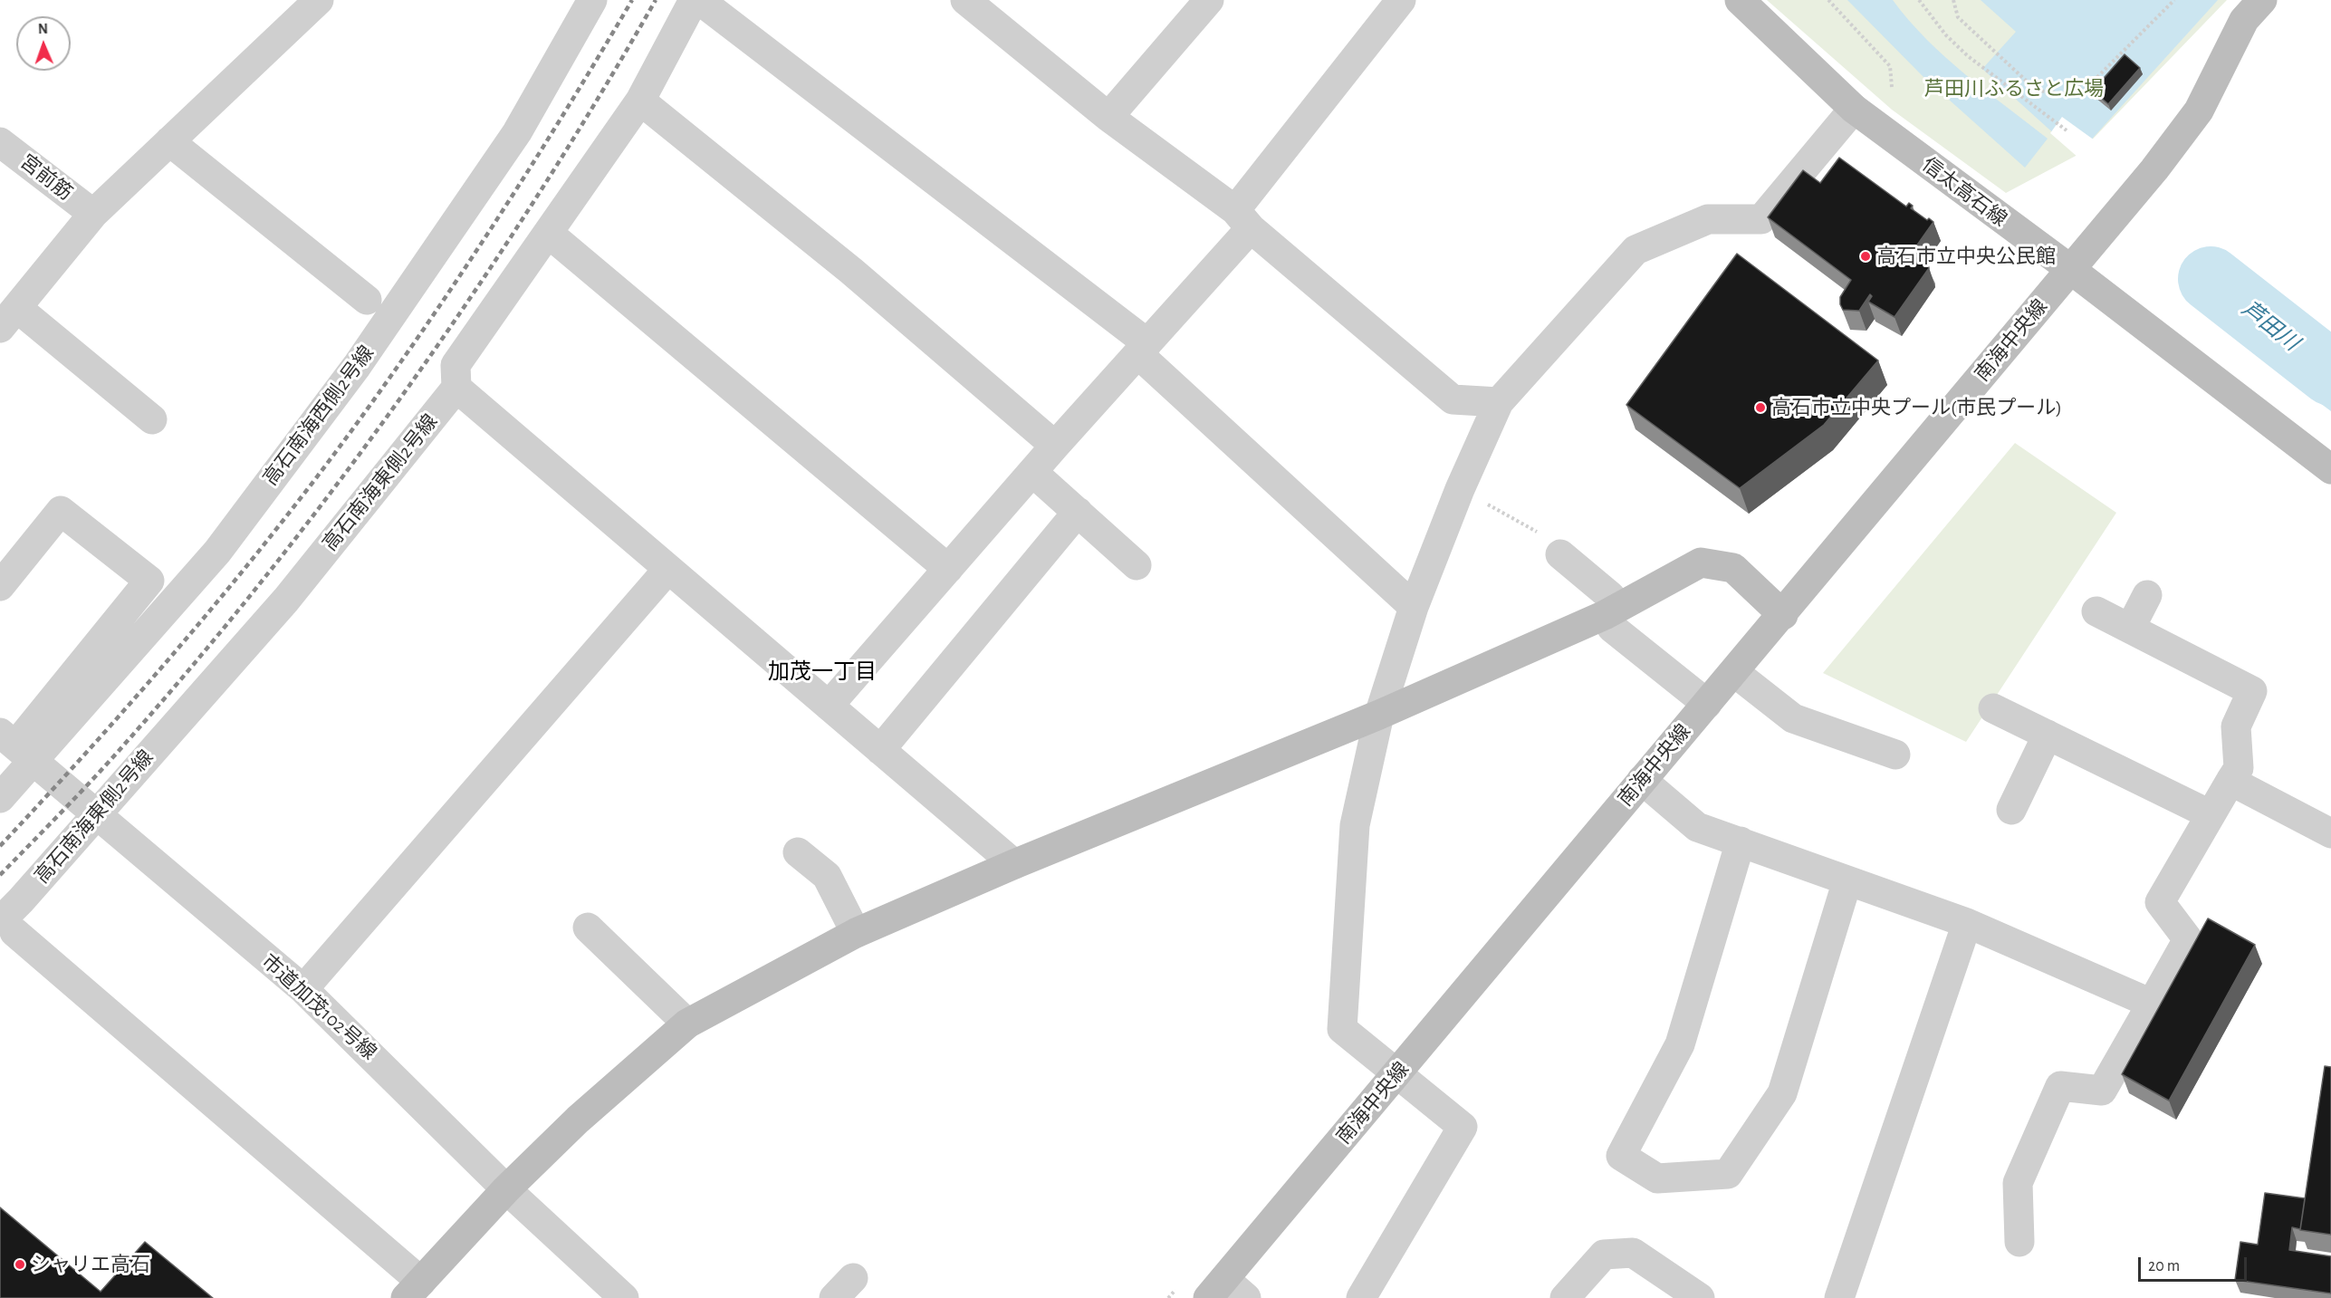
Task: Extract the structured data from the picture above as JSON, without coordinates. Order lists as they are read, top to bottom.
{
  "streets": {
    "street": [
      "宮前筋",
      "信太高石線",
      "南海中央線",
      "高石南海西側2号線",
      "高石南海東側2号線",
      "市道加茂102号線"
    ]
  },
  "crossings": [
    ["信太高石線", "南海中央線"],
    ["高石南海西側2号線", "市道加茂102号線"],
    ["高石南海東側2号線", "市道加茂102号線"]
  ],
  "districts": ["加茂一丁目"],
  "water": ["芦田川"],
  "parks": ["芦田川ふるさと広場"],
  "places": ["高石市立中央公民館", "高石市立中央プール(市民プール)", "シャリエ高石"],
  "scale_bar": "20 m",
  "north": "top"
}
